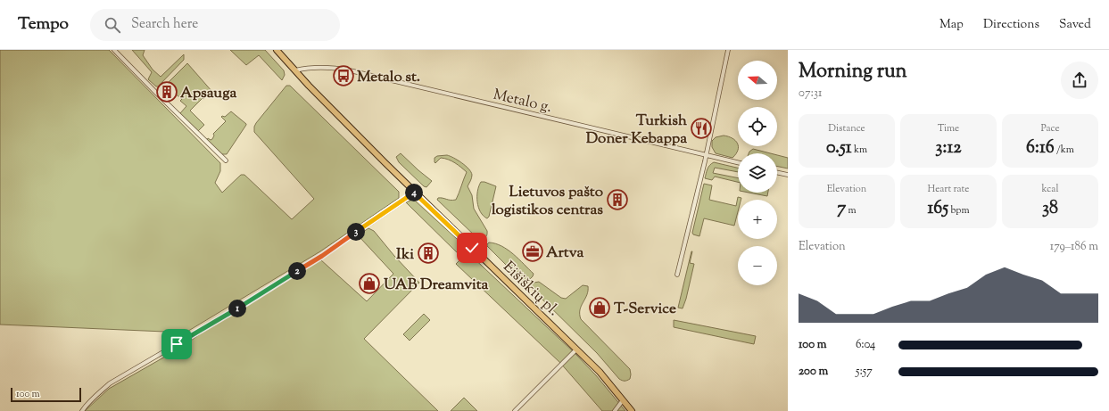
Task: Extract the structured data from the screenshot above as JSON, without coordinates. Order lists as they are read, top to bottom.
{
  "streets": {
    "main road": ["Eišiškių pl."],
    "street": ["Metalo g."]
  },
  "crossings": [
    ["Metalo g.", "Eišiškių pl."]
  ],
  "places": {
    "bus stop": ["Metalo st."],
    "building": ["Apsauga", "Lietuvos pašto logistikos centras", "Iki"],
    "restaurant": ["Turkish Doner Kebappa"],
    "office": ["Artva"],
    "shop": ["UAB Dreamvita", "T-Service"]
  },
  "scale_bar": "100 m",
  "north": "left",
  "page": {
    "header": "Tempo",
    "search": "Search here",
    "nav": ["Map", "Directions", "Saved"],
    "heading": ["Morning run", "07:31"],
    "map_buttons": ["+", "−"],
    "stats": [
      ["Distance", "0.51 km"],
      ["Time", "3:12"],
      ["Pace", "6:16 /km"],
      ["Elevation", "7 m"],
      ["Heart rate", "165 bpm"],
      ["kcal", "38"]
    ],
    "pins": [
      "4",
      "3",
      "2",
      "1"
    ],
    "chart": ["Elevation", "179–186 m"],
    "list": [
      {
        "name": "100 m",
        "note": "6:04"
      },
      {
        "name": "200 m",
        "note": "5:57"
      }
    ],
    "scale": "100 m"
  }
}
